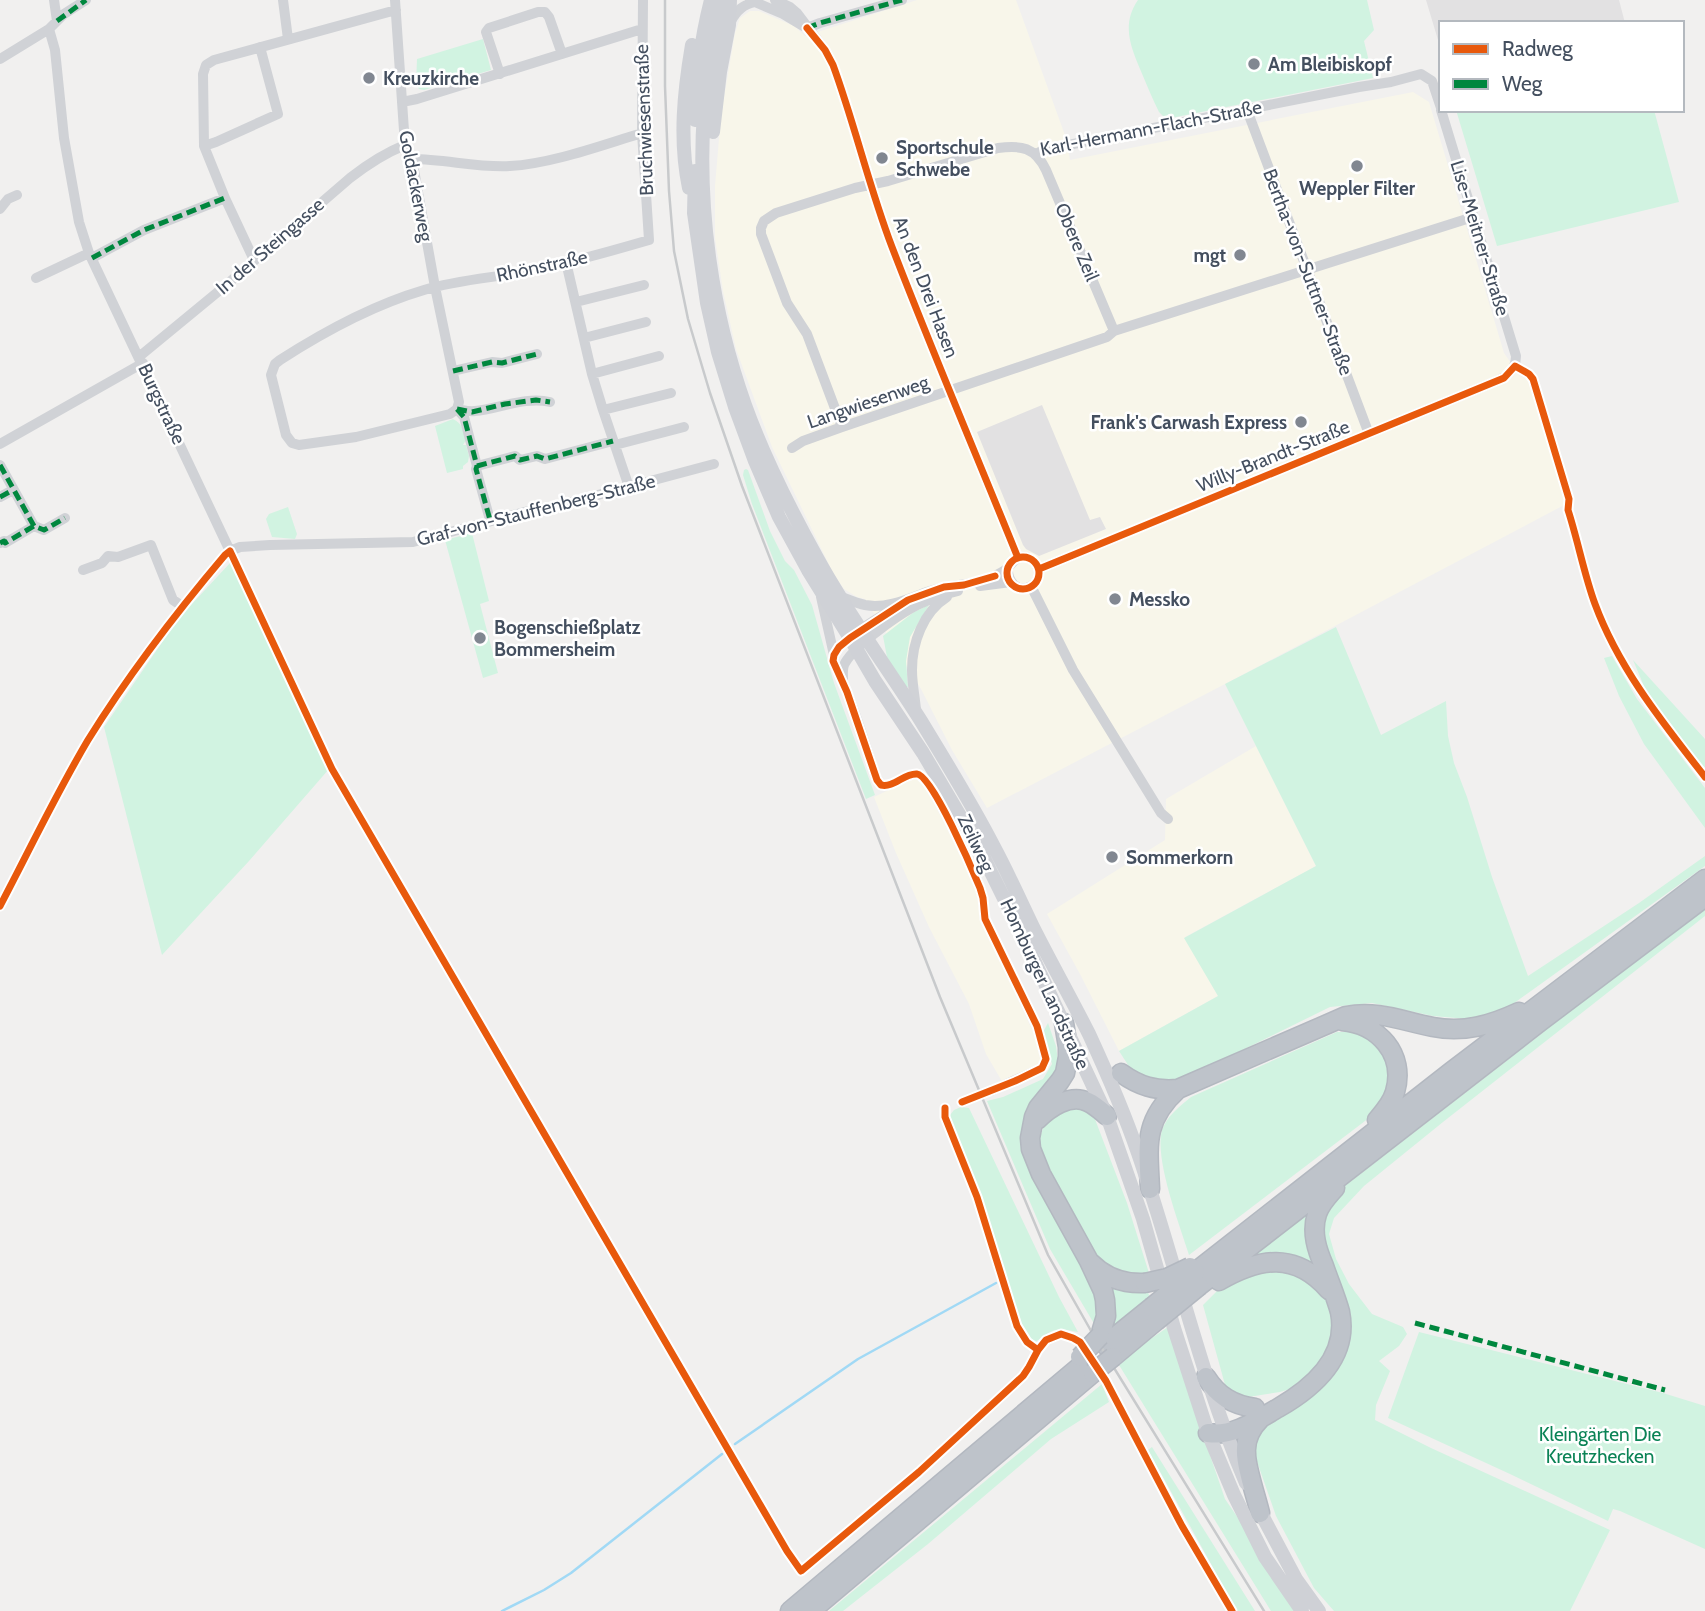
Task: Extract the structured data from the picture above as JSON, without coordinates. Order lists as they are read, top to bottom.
{
  "streets": {
    "main road": ["Homburger Landstraße"],
    "street": [
      "Bruchwiesenstraße",
      "Karl-Hermann-Flach-Straße",
      "Goldackerweg",
      "Lise-Meitner-Straße",
      "Obere Zeil",
      "In der Steingasse",
      "Rhönstraße",
      "Bertha-von-Suttner-Straße",
      "An den Drei Hasen",
      "Langwiesenweg",
      "Burgstraße",
      "Willy-Brandt-Straße",
      "Graf-von-Stauffenberg-Straße",
      "Zeilweg"
    ]
  },
  "crossings": [
    ["Bruchwiesenstraße", "Rhönstraße"],
    ["Karl-Hermann-Flach-Straße", "Lise-Meitner-Straße"],
    ["Karl-Hermann-Flach-Straße", "Obere Zeil"],
    ["Karl-Hermann-Flach-Straße", "Bertha-von-Suttner-Straße"],
    ["Karl-Hermann-Flach-Straße", "An den Drei Hasen"],
    ["Karl-Hermann-Flach-Straße", "Langwiesenweg"],
    ["Goldackerweg", "In der Steingasse"],
    ["Goldackerweg", "Rhönstraße"],
    ["Goldackerweg", "Graf-von-Stauffenberg-Straße"],
    ["Lise-Meitner-Straße", "Langwiesenweg"],
    ["Lise-Meitner-Straße", "Willy-Brandt-Straße"],
    ["Obere Zeil", "Langwiesenweg"],
    ["In der Steingasse", "Burgstraße"],
    ["Bertha-von-Suttner-Straße", "Langwiesenweg"],
    ["Bertha-von-Suttner-Straße", "Willy-Brandt-Straße"],
    ["An den Drei Hasen", "Langwiesenweg"],
    ["An den Drei Hasen", "Willy-Brandt-Straße"],
    ["An den Drei Hasen", "Homburger Landstraße"],
    ["Burgstraße", "Graf-von-Stauffenberg-Straße"],
    ["Zeilweg", "Homburger Landstraße"]
  ],
  "parks": ["Kleingärten Die Kreutzhecken"],
  "places": [
    "Am Bleibiskopf",
    "Kreuzkirche",
    "Sportschule Schwebe",
    "Weppler Filter",
    "mgt",
    "Frank's Carwash Express",
    "Messko",
    "Bogenschießplatz Bommersheim",
    "Sommerkorn"
  ],
  "legend": ["Radweg", "Weg"]
}
